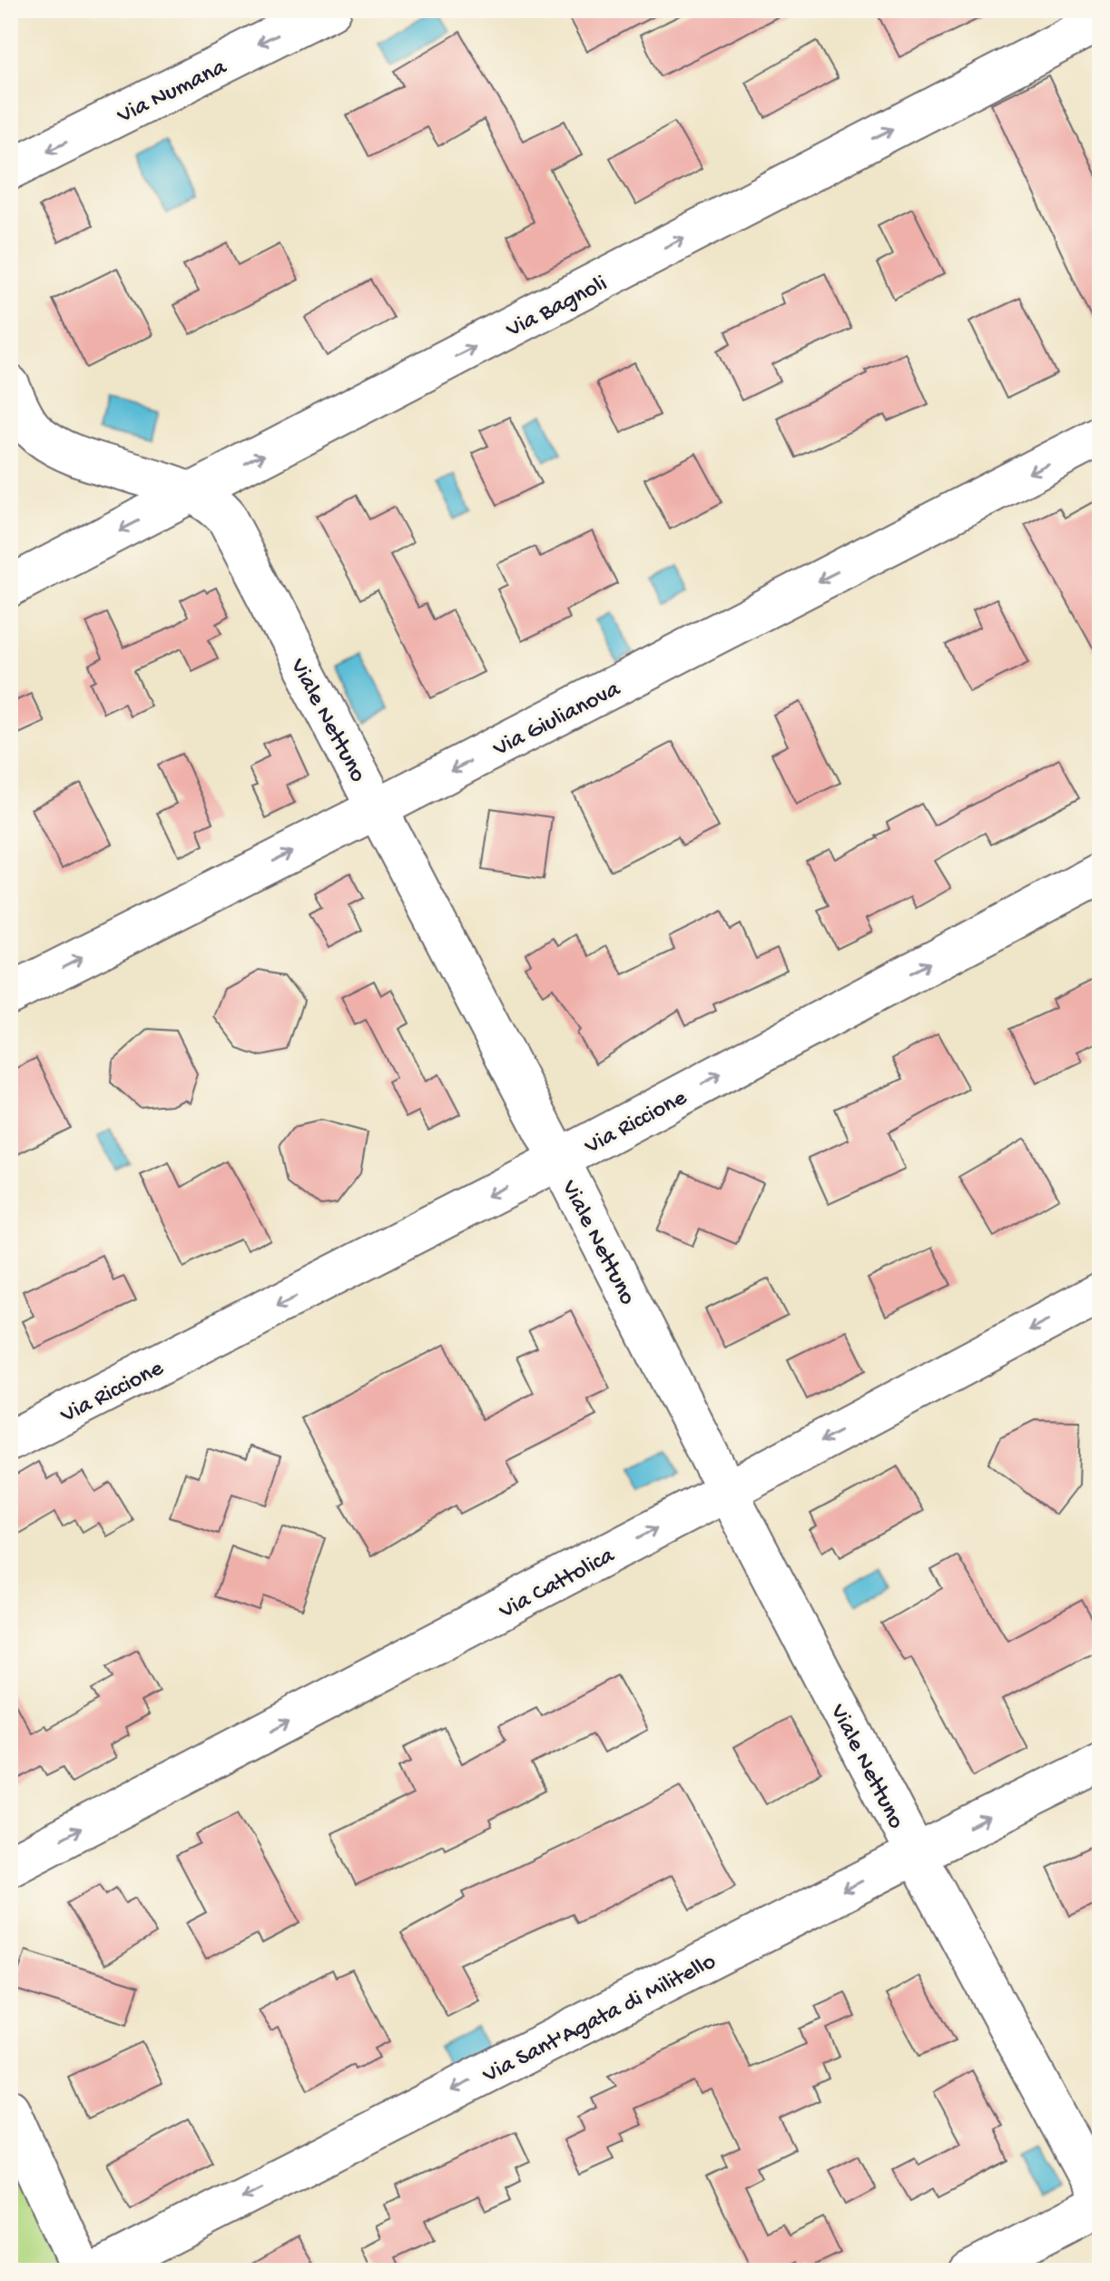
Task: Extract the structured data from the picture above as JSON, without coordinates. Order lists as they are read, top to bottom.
{
  "streets": {
    "street": [
      "Via Numana",
      "Via Bagnoli",
      "Via Giulianova",
      "Viale Nettuno",
      "Via Riccione",
      "Via Cattolica",
      "Via Sant'Agata di Militello"
    ]
  },
  "crossings": [
    ["Via Bagnoli", "Viale Nettuno"],
    ["Via Giulianova", "Viale Nettuno"],
    ["Viale Nettuno", "Via Riccione"],
    ["Viale Nettuno", "Via Cattolica"],
    ["Viale Nettuno", "Via Sant'Agata di Militello"]
  ],
  "one_way": ["Via Numana"]
}
